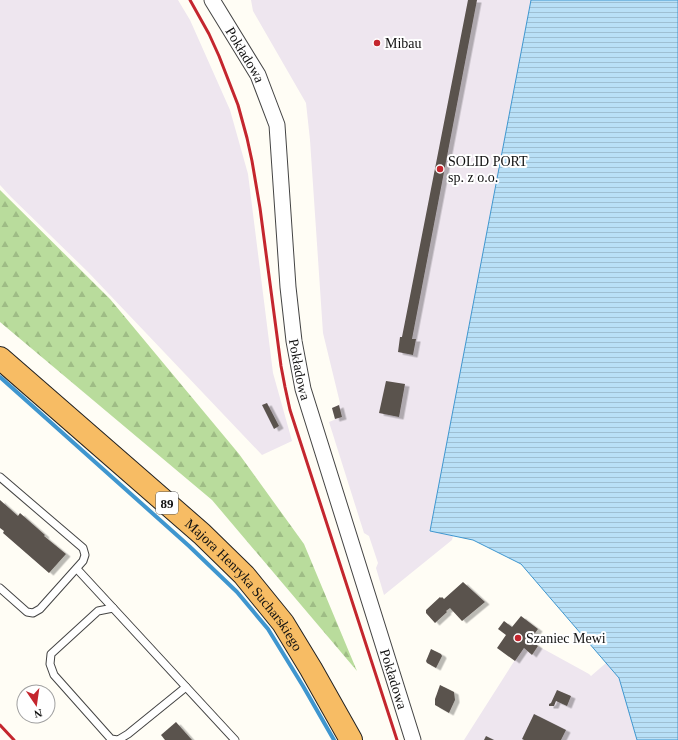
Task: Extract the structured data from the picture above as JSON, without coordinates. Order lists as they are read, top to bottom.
{
  "streets": {
    "highway": ["89", "Majora Henryka Sucharskiego"],
    "street": ["Pokładowa"]
  },
  "places": ["Mibau", "SOLID PORT sp. z o.o.", "Szaniec Mewi"],
  "north": "bottom"
}
